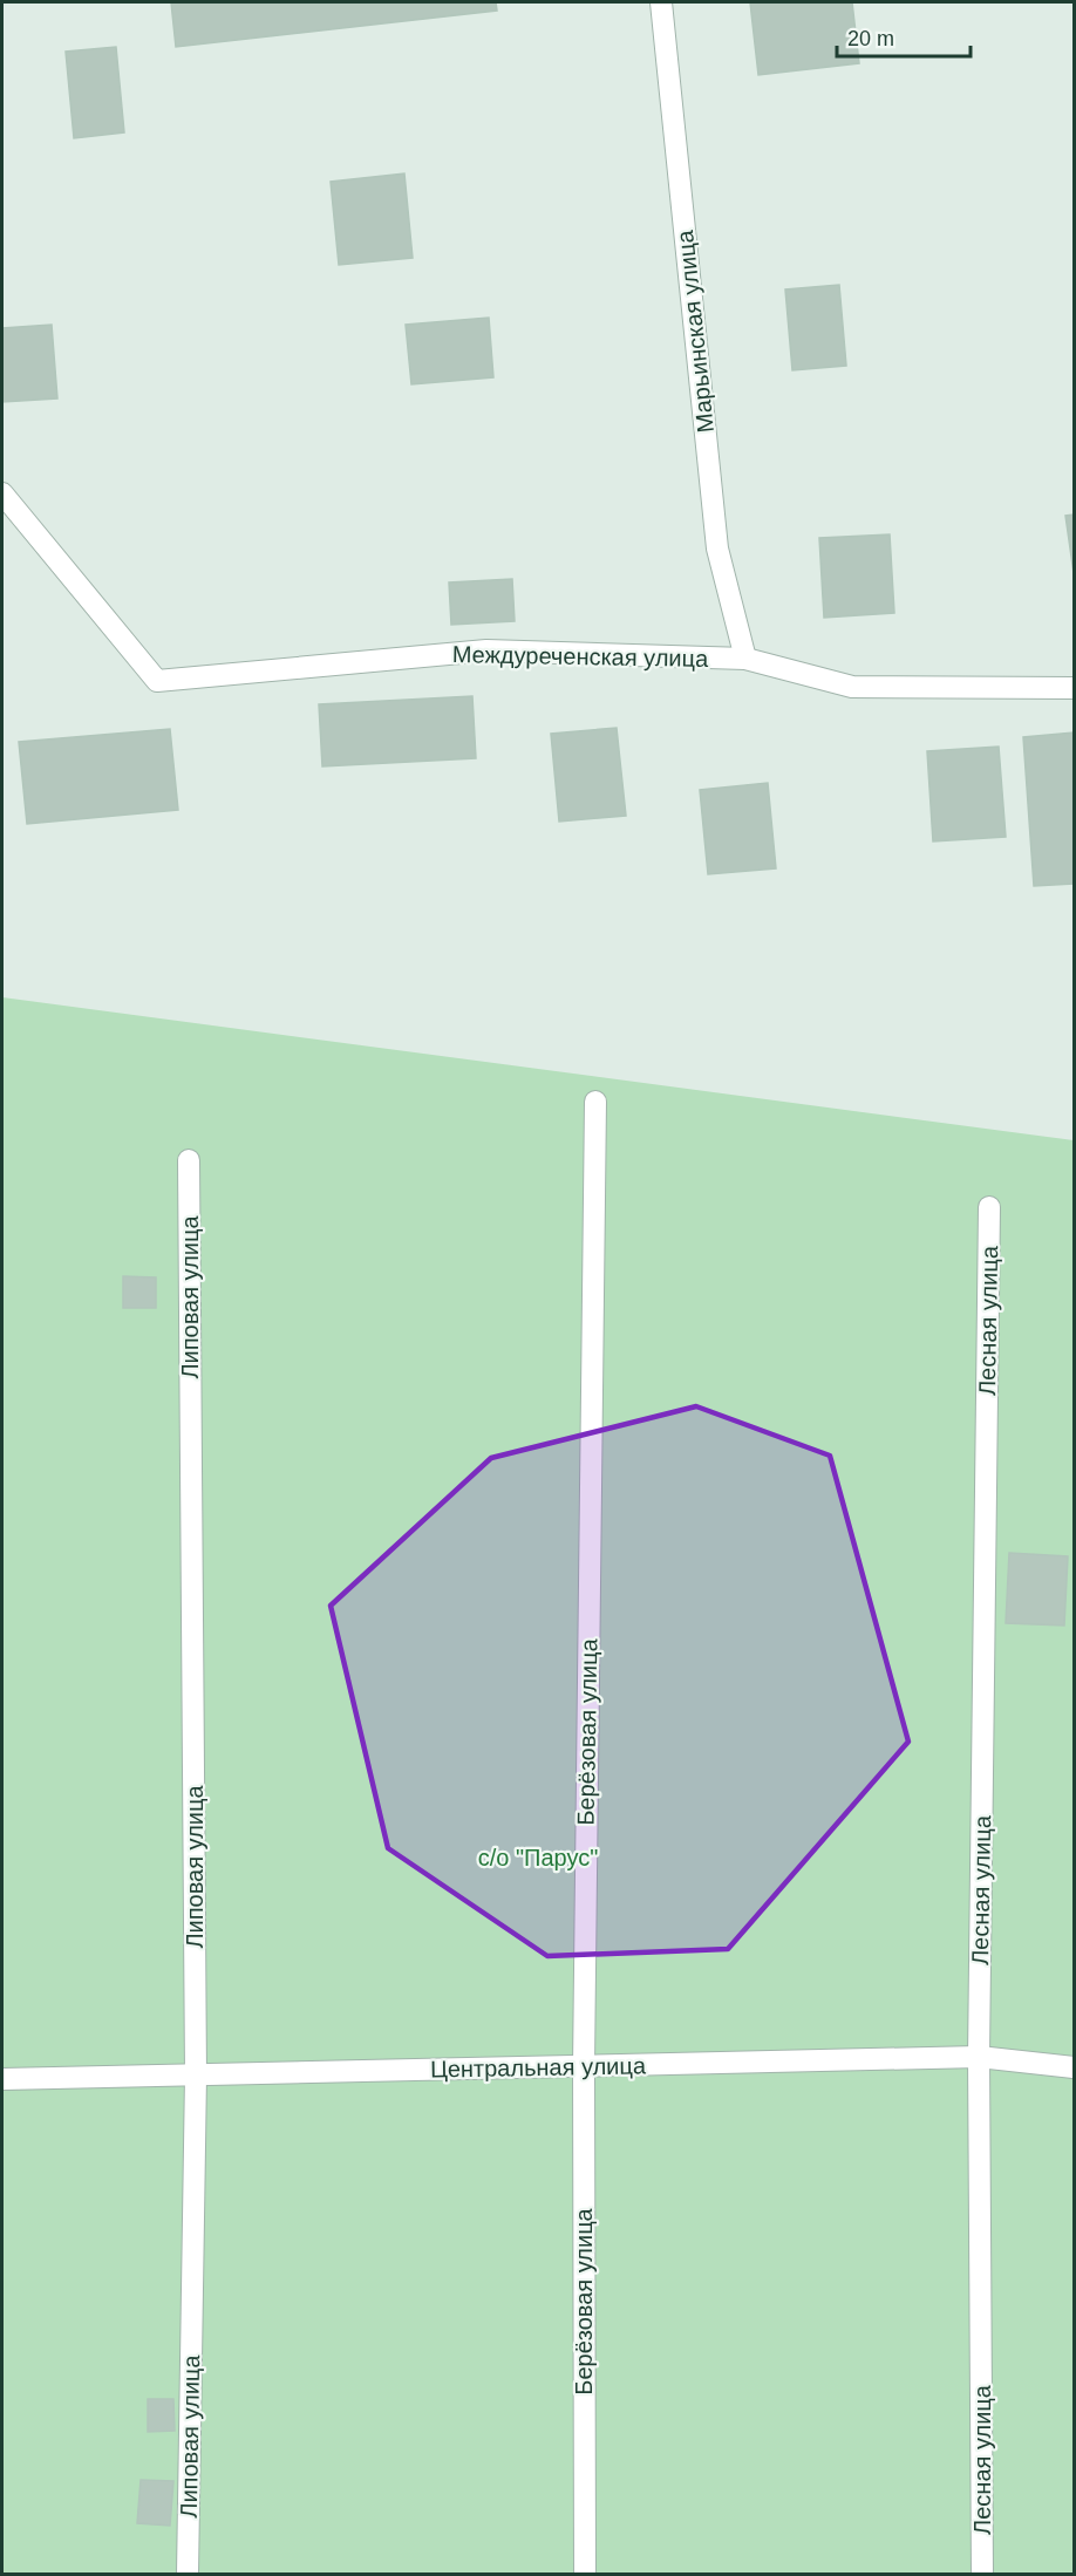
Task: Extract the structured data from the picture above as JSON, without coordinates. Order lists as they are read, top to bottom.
{
  "streets": {
    "street": [
      "Марьинская улица",
      "Междуреченская улица",
      "Липовая улица",
      "Лесная улица",
      "Берёзовая улица",
      "Центральная улица"
    ]
  },
  "crossings": [
    ["Марьинская улица", "Междуреченская улица"],
    ["Липовая улица", "Центральная улица"],
    ["Лесная улица", "Центральная улица"],
    ["Берёзовая улица", "Центральная улица"]
  ],
  "parks": ["с/о \"Парус\""],
  "scale_bar": "20 m"
}
